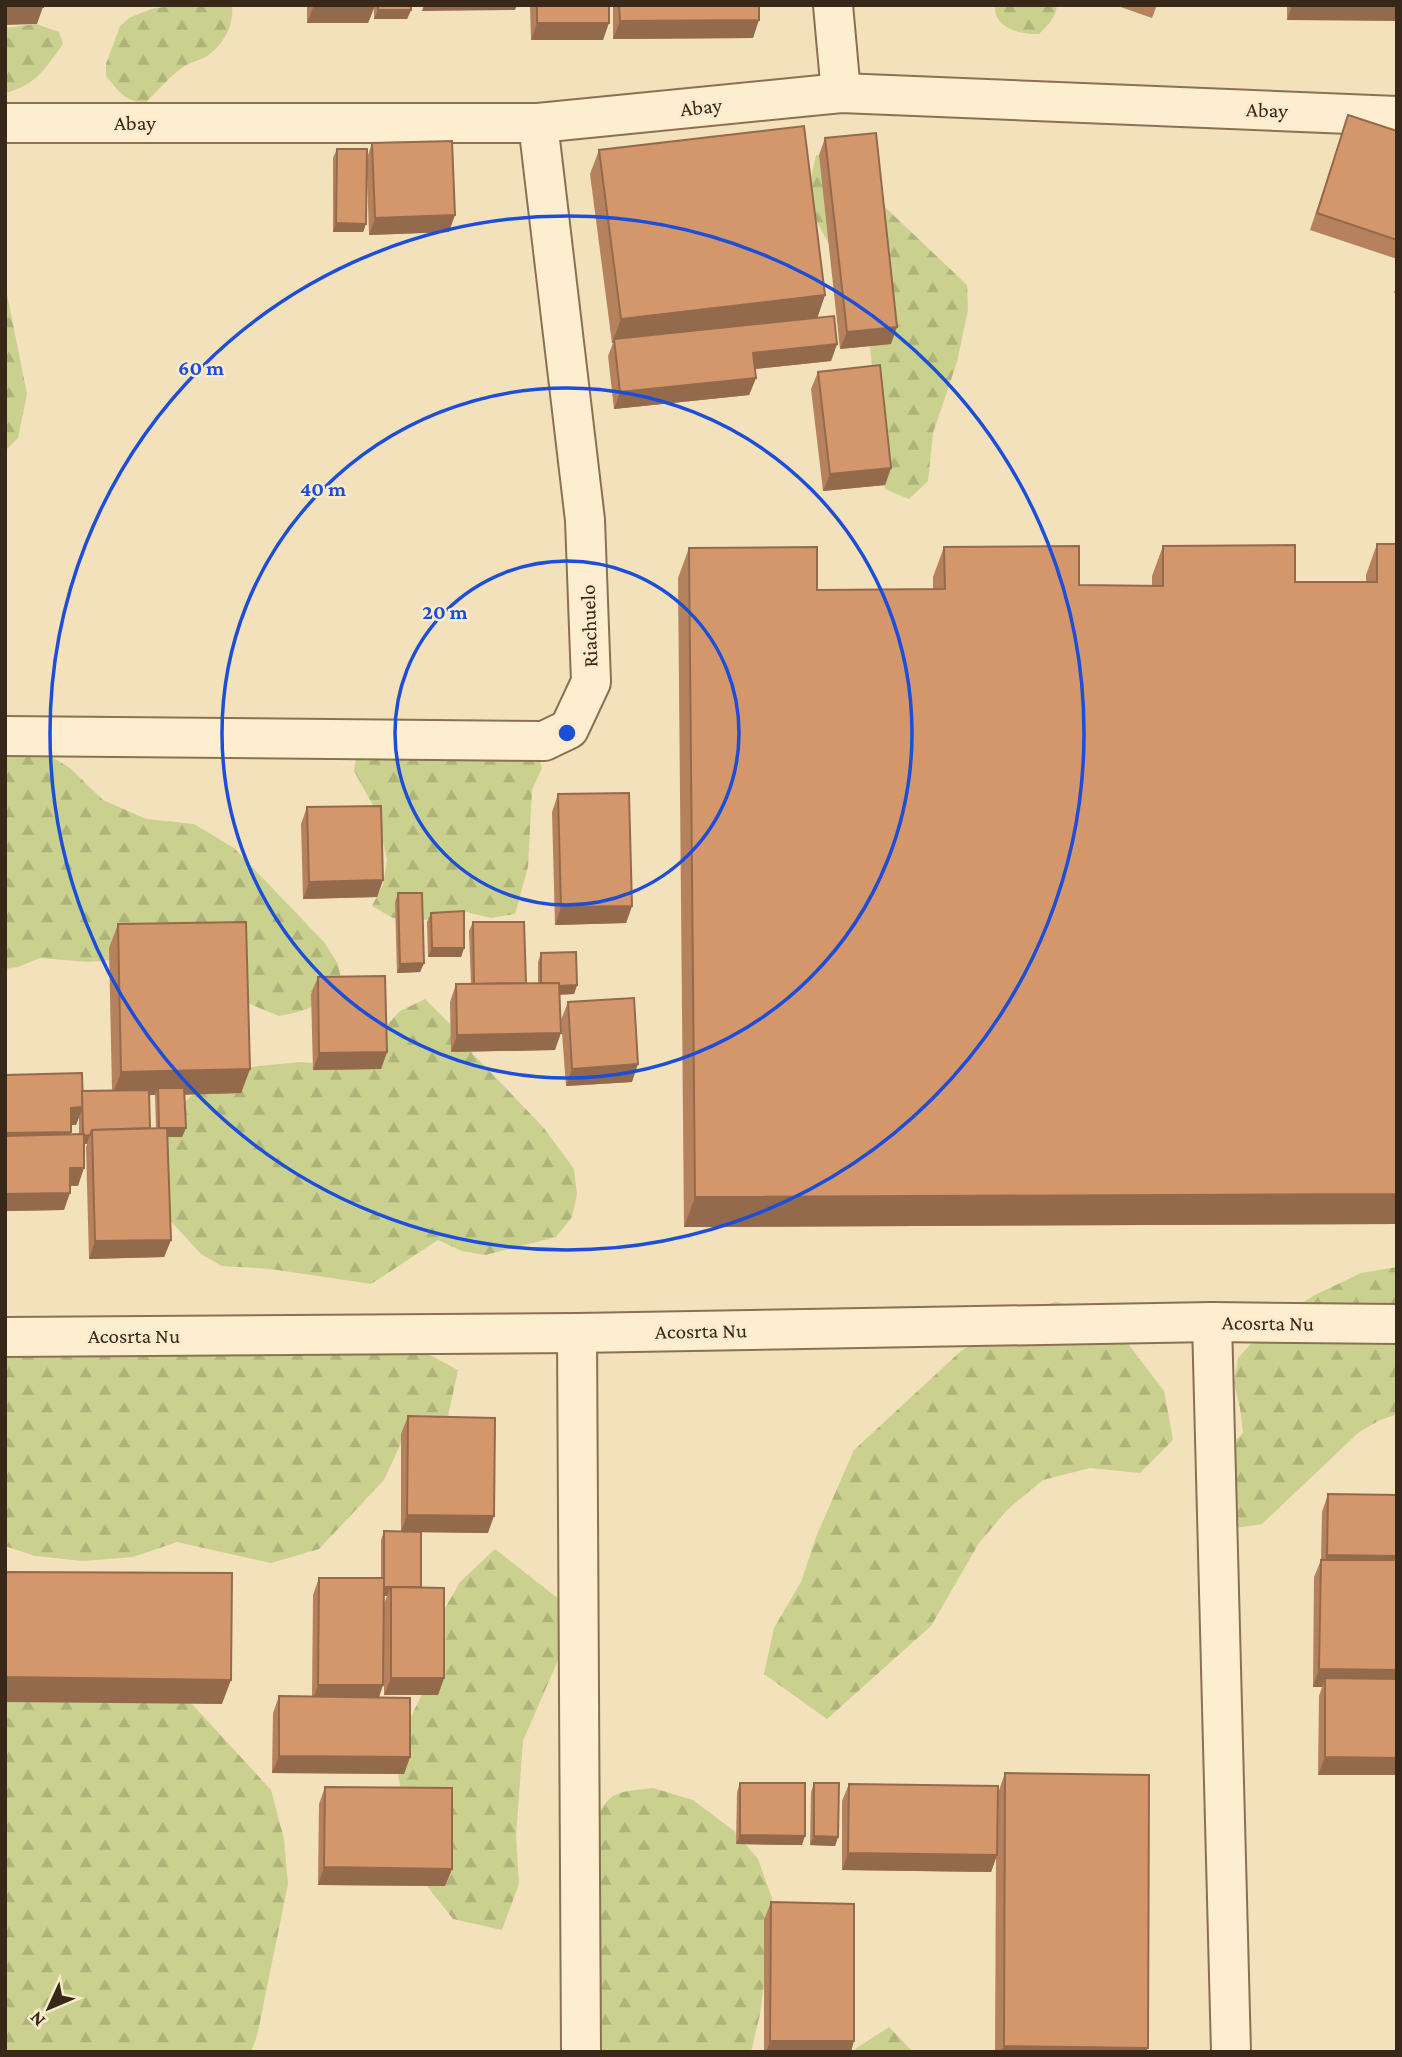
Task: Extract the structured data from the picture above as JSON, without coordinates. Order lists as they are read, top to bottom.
{
  "streets": {
    "street": ["Abay", "Riachuelo", "Acosrta Nu"]
  },
  "crossings": [
    ["Abay", "Riachuelo"]
  ],
  "north": "bottom left",
  "rings": ["60 m", "40 m", "20 m"]
}
